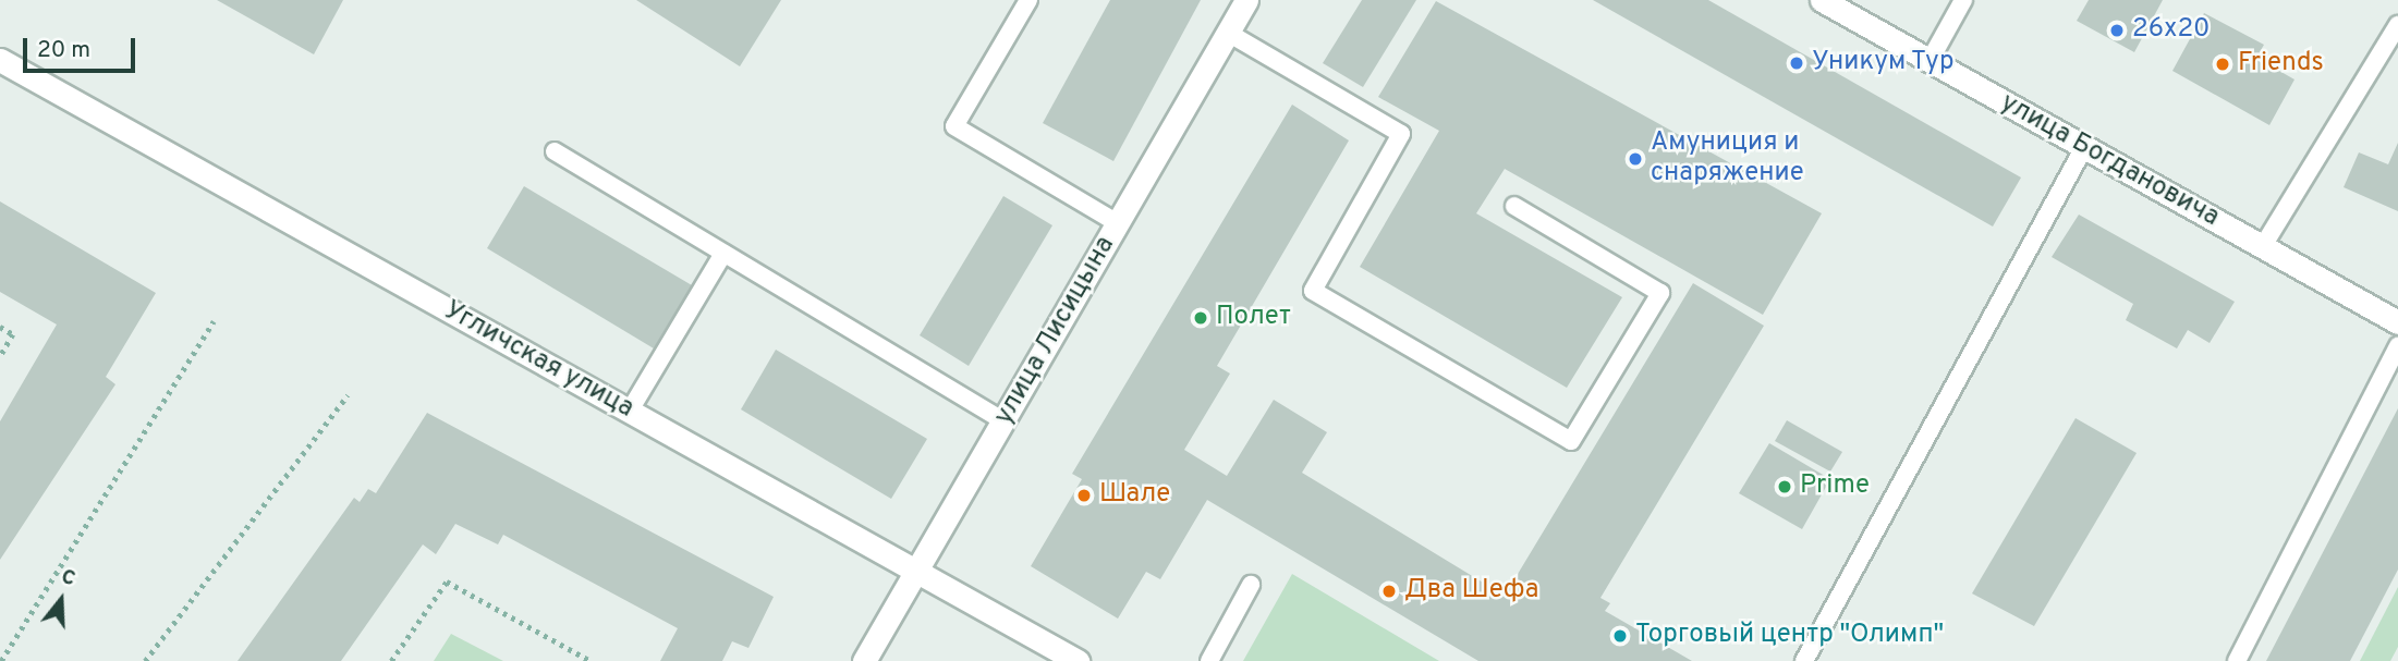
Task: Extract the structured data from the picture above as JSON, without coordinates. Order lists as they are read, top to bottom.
{
  "streets": {
    "street": ["улица Богдановича", "улица Лисицына", "Угличская улица"]
  },
  "crossings": [
    ["улица Лисицына", "Угличская улица"]
  ],
  "places": [
    "26x20",
    "Уникум Тур",
    "Friends",
    "Амуниция и снаряжение",
    "Полет",
    "Prime",
    "Шале",
    "Два Шефа",
    "Торговый центр \"Олимп\""
  ],
  "scale_bar": "20 m",
  "north": "top"
}
